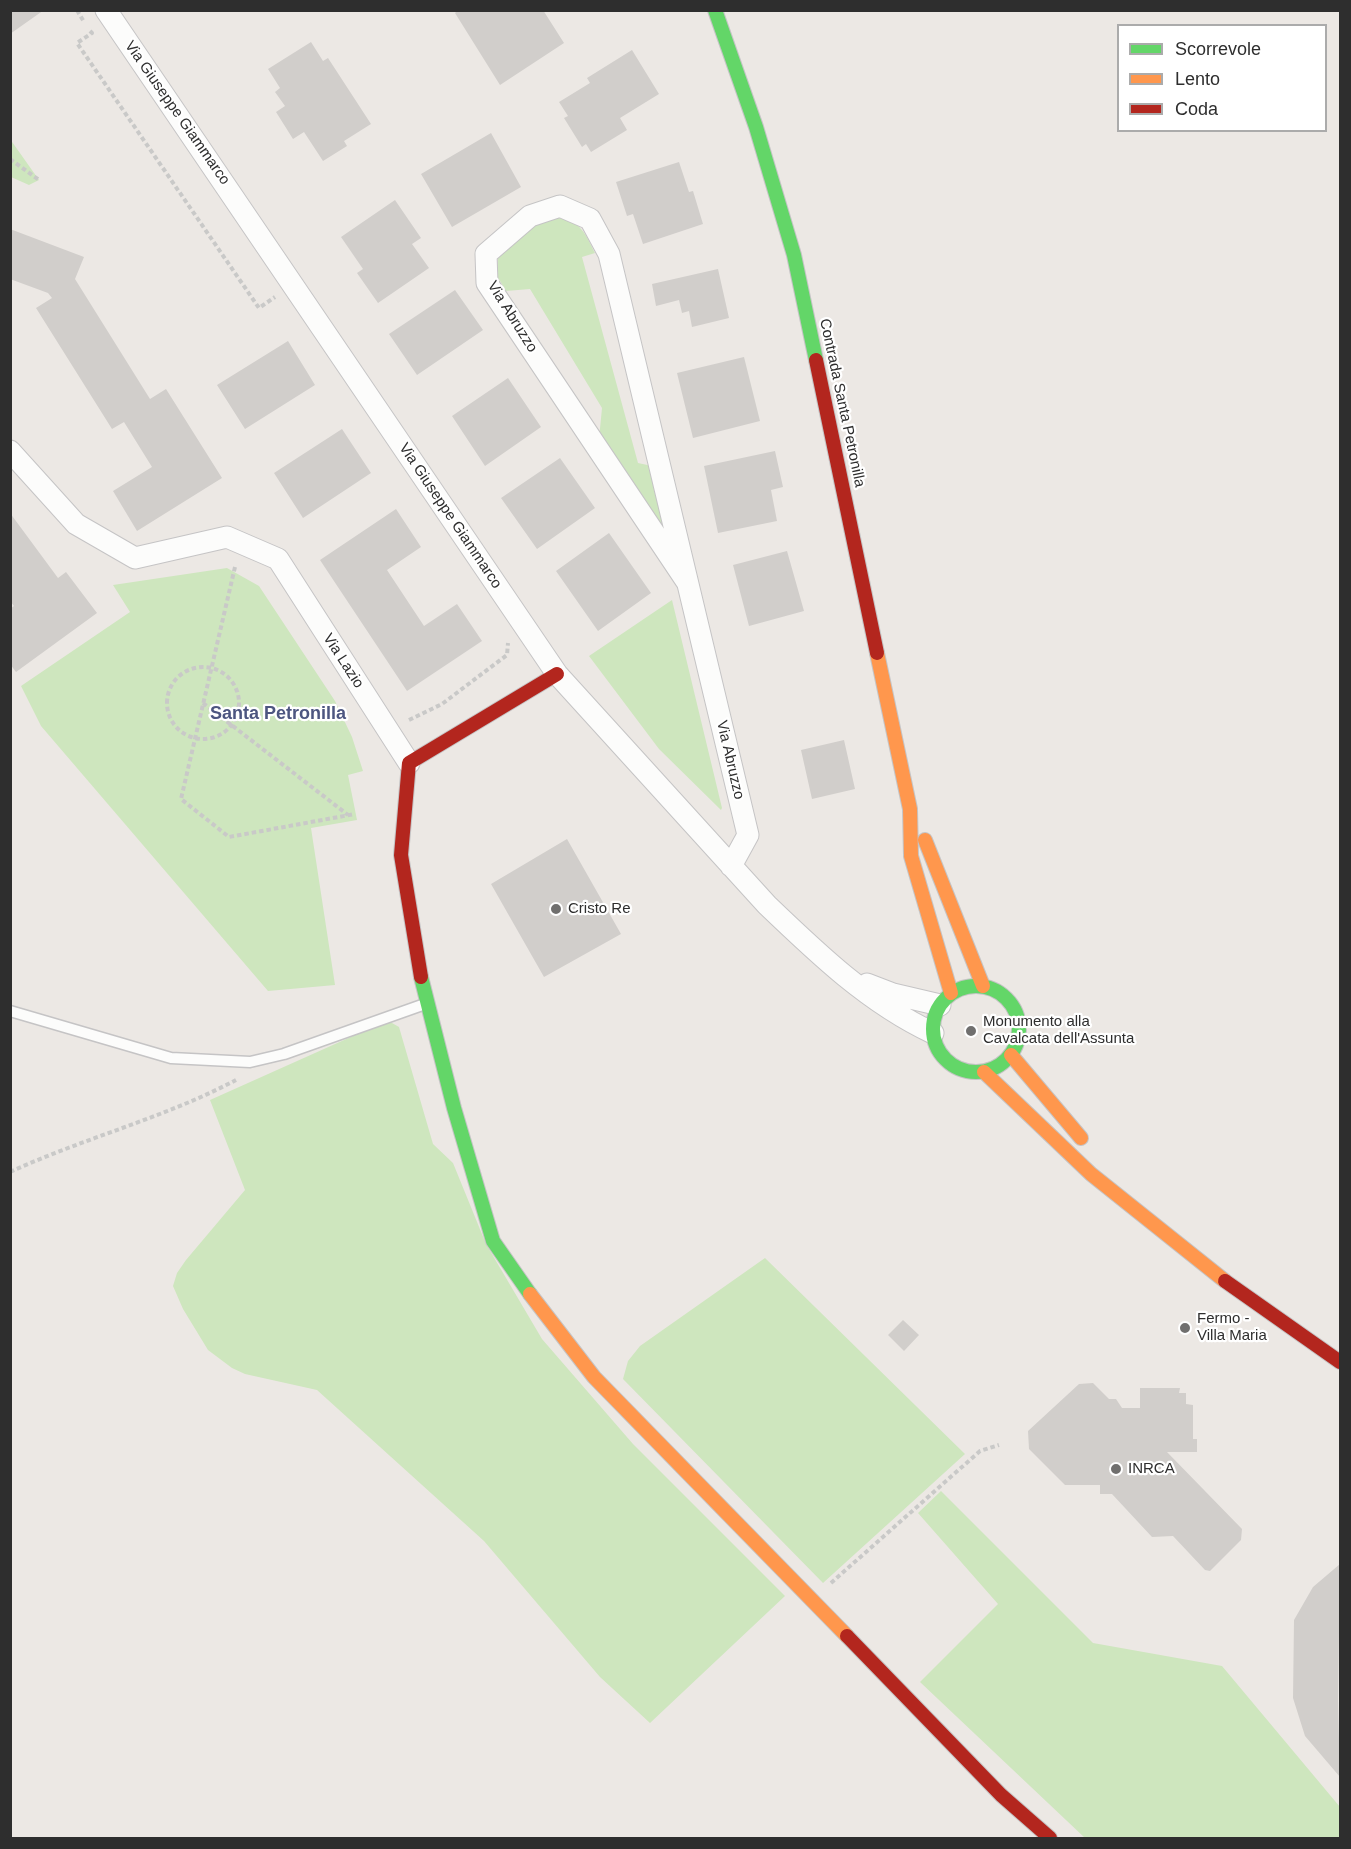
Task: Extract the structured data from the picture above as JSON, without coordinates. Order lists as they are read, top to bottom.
{
  "streets": {
    "main road": ["Contrada Santa Petronilla"],
    "street": ["Via Giuseppe Giammarco", "Via Abruzzo", "Via Lazio"]
  },
  "crossings": [
    ["Via Giuseppe Giammarco", "Via Abruzzo"],
    ["Via Giuseppe Giammarco", "Contrada Santa Petronilla"]
  ],
  "districts": ["Santa Petronilla"],
  "places": [
    "Cristo Re",
    "Monumento alla Cavalcata dell'Assunta",
    "Fermo - Villa Maria",
    "INRCA"
  ],
  "legend": ["Scorrevole", "Lento", "Coda"]
}
